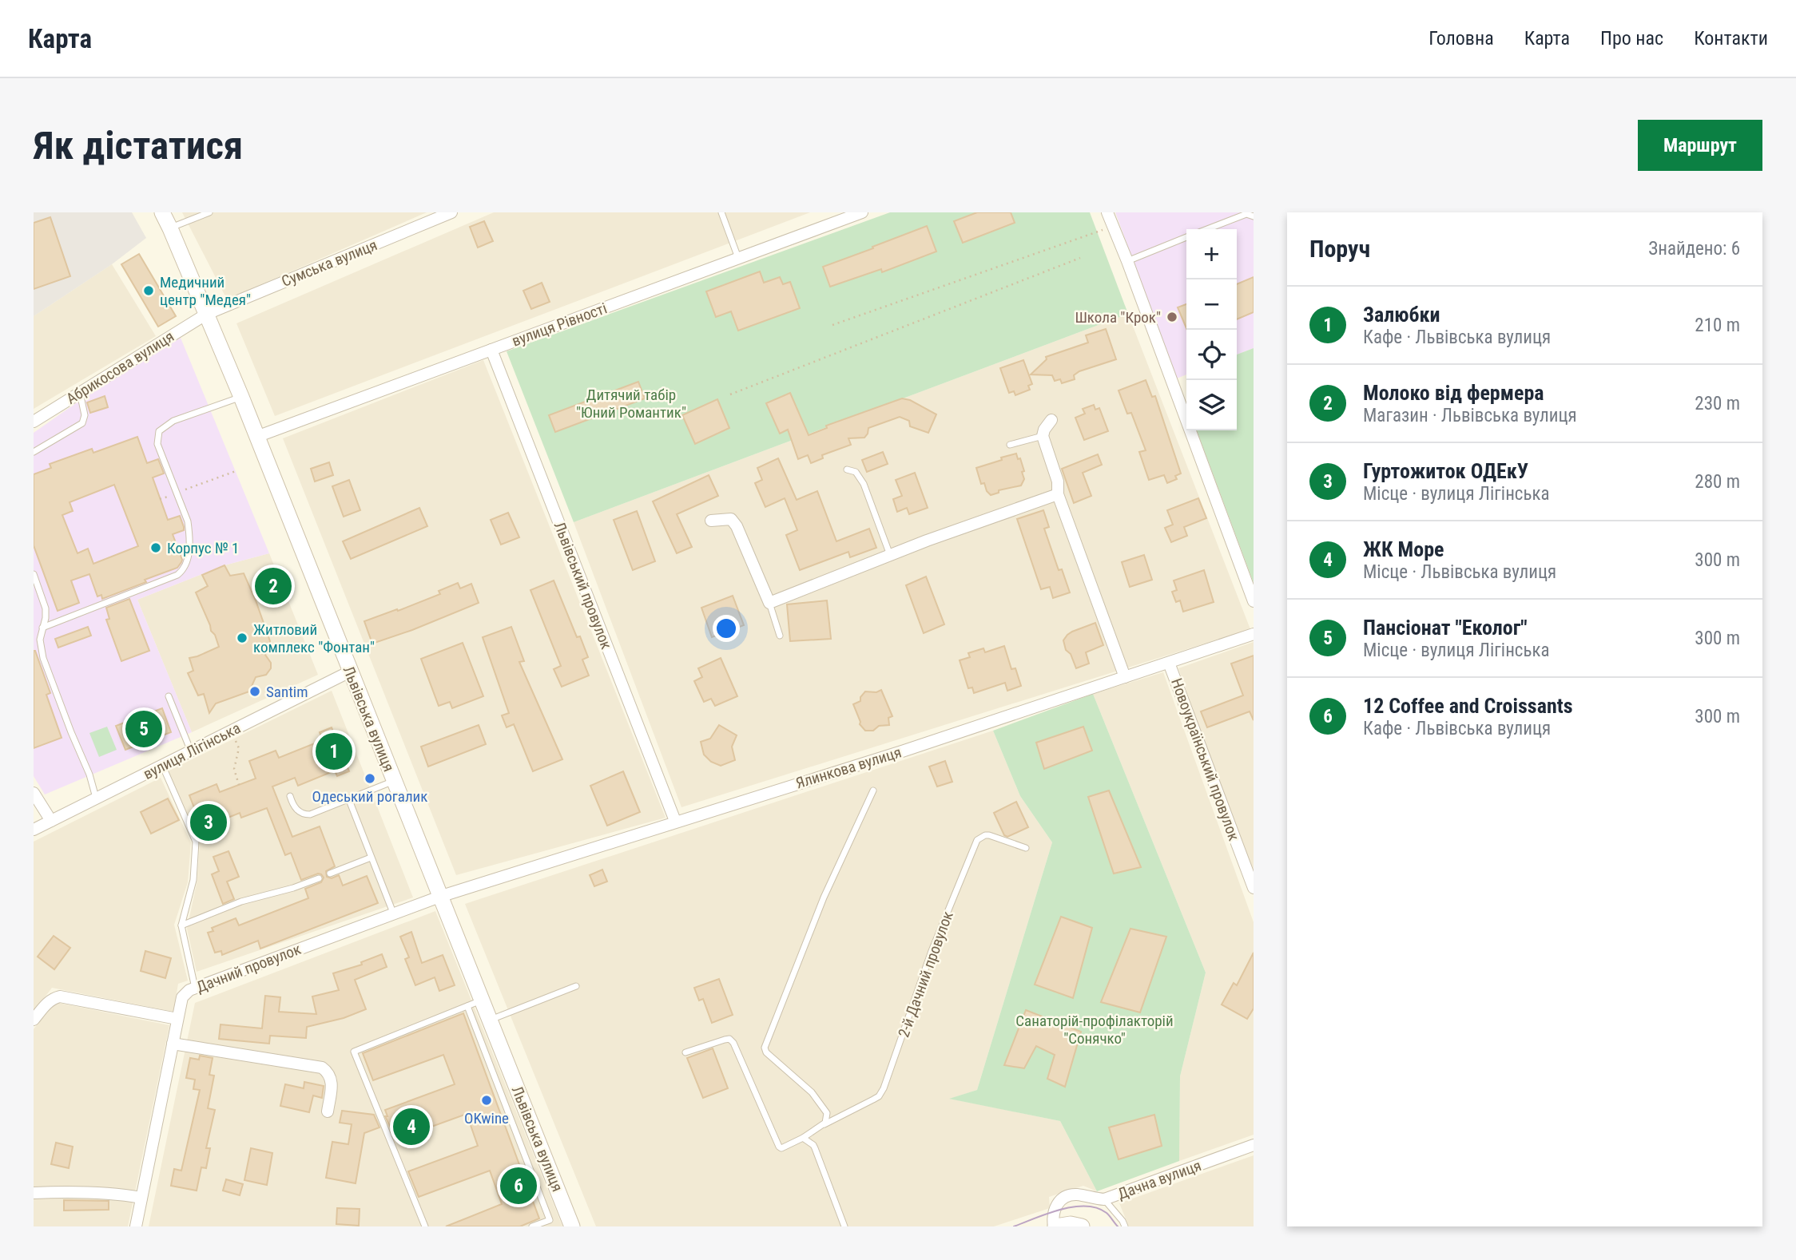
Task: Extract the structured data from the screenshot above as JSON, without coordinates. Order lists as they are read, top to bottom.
{
  "streets": {
    "main road": ["Львівська вулиця", "Дачна вулиця"],
    "street": [
      "Сумська вулиця",
      "вулиця Рівності",
      "Абрикосова вулиця",
      "Львівський провулок",
      "вулиця Лігінська",
      "Новоукраїнський провулок",
      "Ялинкова вулиця",
      "Дачний провулок"
    ],
    "lane": ["2-й Дачний провулок"]
  },
  "crossings": [
    ["Сумська вулиця", "Абрикосова вулиця"],
    ["Сумська вулиця", "Львівська вулиця"],
    ["вулиця Рівності", "Львівський провулок"],
    ["вулиця Рівності", "Львівська вулиця"],
    ["Абрикосова вулиця", "Львівська вулиця"],
    ["Львівський провулок", "Ялинкова вулиця"],
    ["Львівська вулиця", "вулиця Лігінська"],
    ["Львівська вулиця", "Ялинкова вулиця"],
    ["Львівська вулиця", "Дачний провулок"],
    ["Новоукраїнський провулок", "Ялинкова вулиця"],
    ["Ялинкова вулиця", "Дачний провулок"]
  ],
  "parks": ["Дитячий табір \"Юний Романтик\"", "Санаторій-профілакторій \"Сонячко\""],
  "places": [
    "Медичний центр \"Медея\"",
    "Школа \"Крок\"",
    "Корпус № 1",
    "Житловий комплекс \"Фонтан\"",
    "Santim",
    "Одеський рогалик",
    "OKwine"
  ],
  "page": {
    "header": "Карта",
    "nav": [
      "Головна",
      "Карта",
      "Про нас",
      "Контакти"
    ],
    "buttons": "Маршрут",
    "title": "Як дістатися",
    "heading": ["Поруч", "Знайдено: 6"],
    "map_buttons": ["+", "−"],
    "list": [
      {
        "mark": "1",
        "name": "Залюбки",
        "note": "Кафе · Львівська вулиця",
        "value": "210 m"
      },
      {
        "mark": "2",
        "name": "Молоко від фермера",
        "note": "Магазин · Львівська вулиця",
        "value": "230 m"
      },
      {
        "mark": "3",
        "name": "Гуртожиток ОДЕкУ",
        "note": "Місце · вулиця Лігінська",
        "value": "280 m"
      },
      {
        "mark": "4",
        "name": "ЖК Море",
        "note": "Місце · Львівська вулиця",
        "value": "300 m"
      },
      {
        "mark": "5",
        "name": "Пансіонат \"Еколог\"",
        "note": "Місце · вулиця Лігінська",
        "value": "300 m"
      },
      {
        "mark": "6",
        "name": "12 Coffee and Croissants",
        "note": "Кафе · Львівська вулиця",
        "value": "300 m"
      }
    ],
    "pins": [
      "2",
      "5",
      "1",
      "3",
      "4",
      "6"
    ]
  }
}
